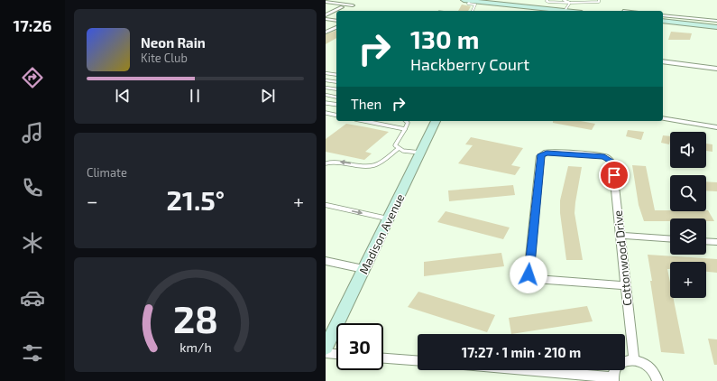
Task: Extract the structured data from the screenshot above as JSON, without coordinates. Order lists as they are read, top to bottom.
{
  "streets": {
    "street": ["Madison Avenue", "Cottonwood Drive"]
  },
  "page": {
    "tabs": "17:26",
    "turn": ["130 m", "Hackberry Court"],
    "song": ["Neon Rain", "Kite Club"],
    "then": "Then",
    "map_buttons": "+",
    "tile": "Climate",
    "heat": ["−", "21.5°", "+"],
    "limit": "30",
    "trip": "17:27 · 1 min · 210 m",
    "gauge": ["28", "km/h"]
  }
}
